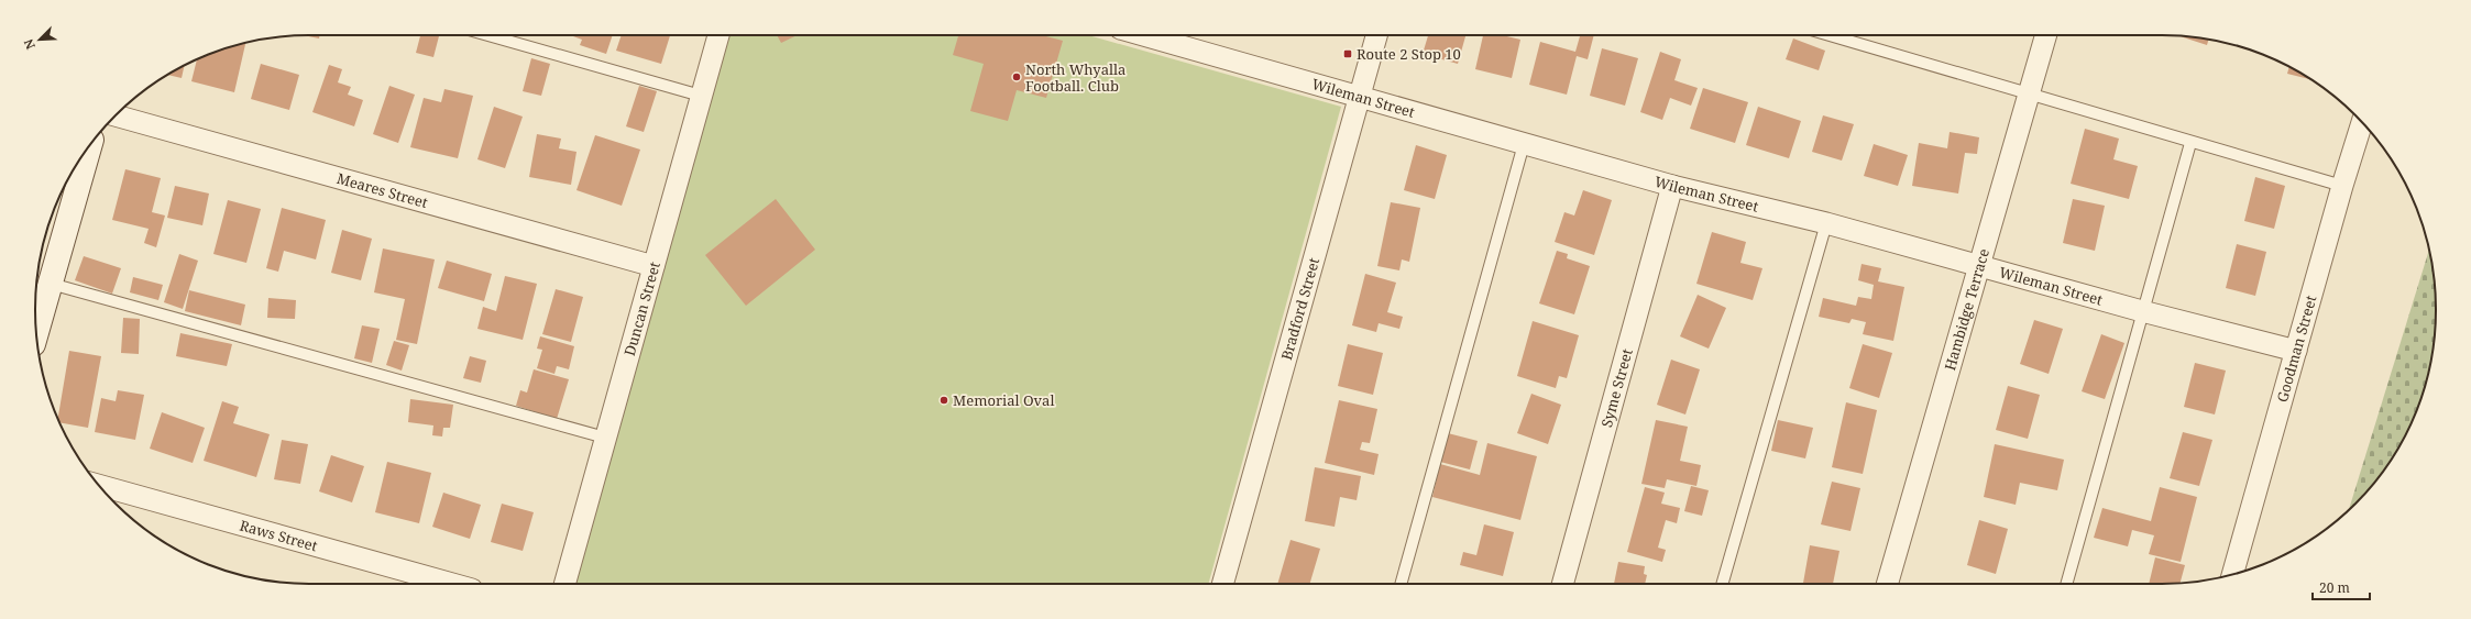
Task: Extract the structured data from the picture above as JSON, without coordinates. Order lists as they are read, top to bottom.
{
  "streets": {
    "street": [
      "Wileman Street",
      "Meares Street",
      "Duncan Street",
      "Bradford Street",
      "Hambidge Terrace",
      "Goodman Street",
      "Syme Street",
      "Raws Street"
    ]
  },
  "crossings": [
    ["Wileman Street", "Bradford Street"],
    ["Wileman Street", "Hambidge Terrace"],
    ["Wileman Street", "Goodman Street"],
    ["Wileman Street", "Syme Street"],
    ["Meares Street", "Duncan Street"]
  ],
  "places": {
    "transit": ["Route 2 Stop 10"],
    "other": ["North Whyalla Football. Club", "Memorial Oval"]
  },
  "scale_bar": "20 m",
  "north": "bottom left"
}
